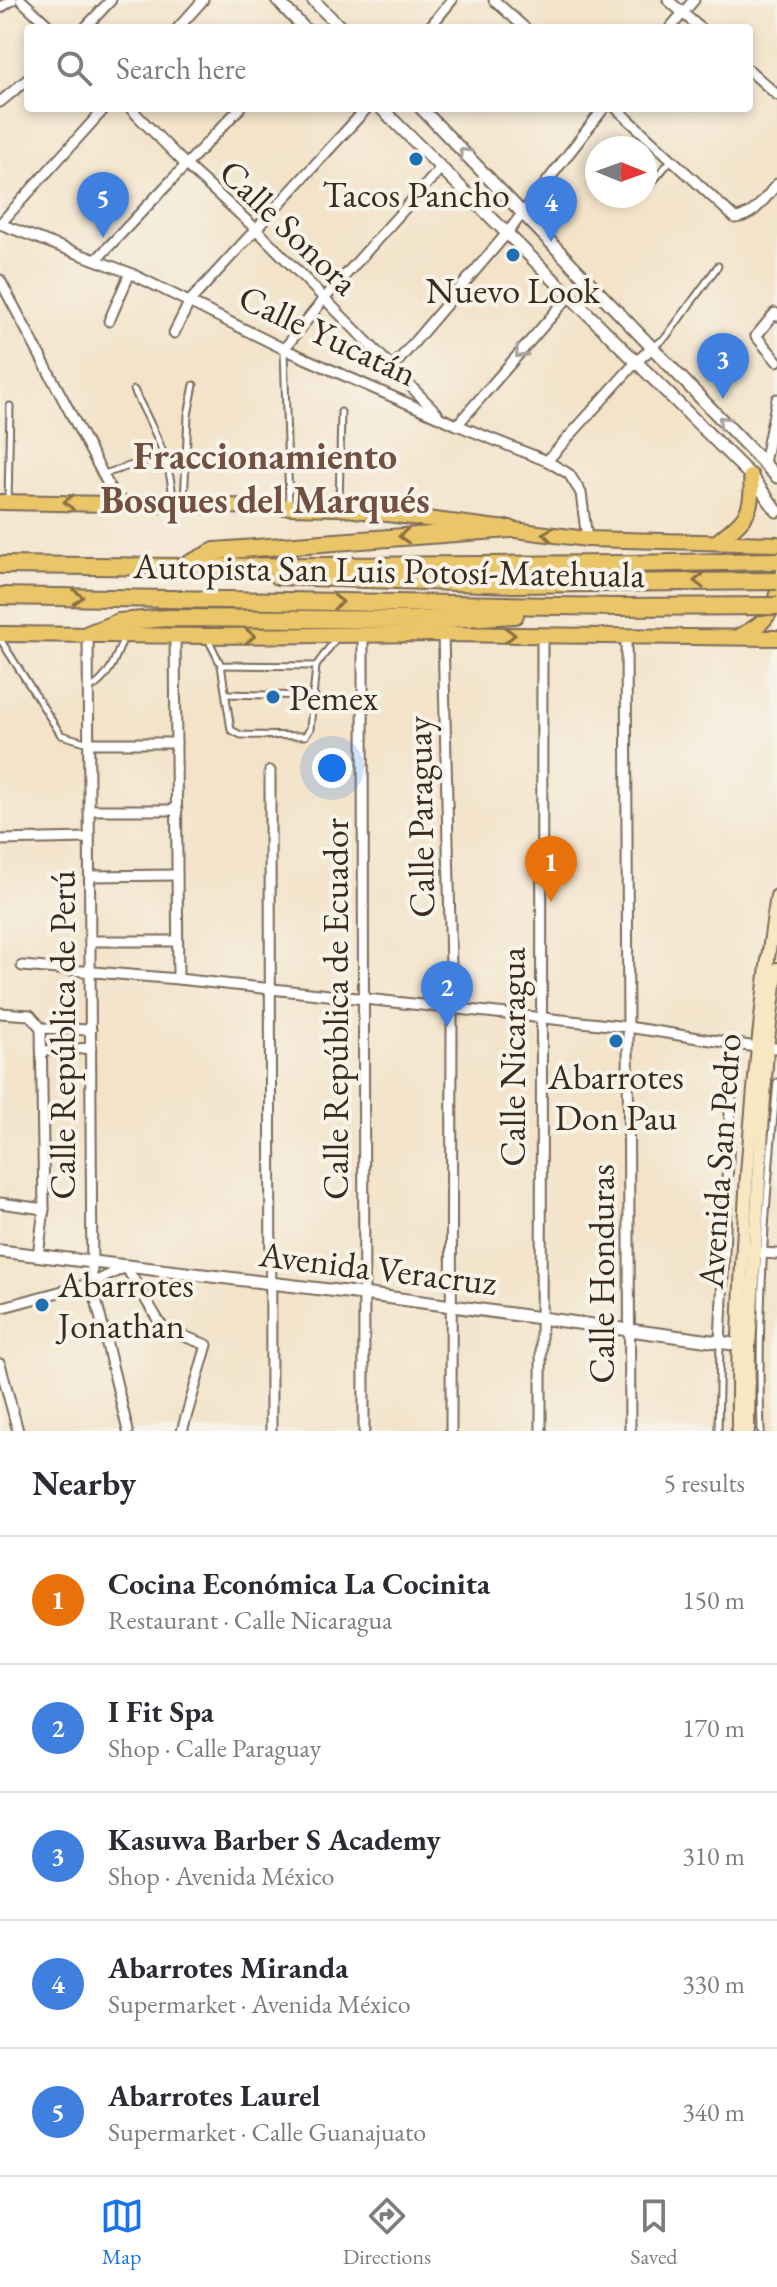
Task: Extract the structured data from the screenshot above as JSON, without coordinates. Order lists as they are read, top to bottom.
{
  "streets": {
    "highway": ["Autopista San Luis Potosí-Matehuala"],
    "main road": ["Avenida San Pedro"],
    "street": [
      "Calle Sonora",
      "Calle Yucatán",
      "Calle Paraguay",
      "Calle República de Ecuador",
      "Calle República de Perú",
      "Calle Nicaragua",
      "Avenida Veracruz",
      "Calle Honduras"
    ]
  },
  "crossings": [
    ["Calle Sonora", "Calle Yucatán"],
    ["Calle Paraguay", "Avenida Veracruz"],
    ["Calle República de Ecuador", "Avenida Veracruz"],
    ["Calle República de Perú", "Avenida Veracruz"],
    ["Calle Nicaragua", "Avenida Veracruz"],
    ["Avenida San Pedro", "Avenida Veracruz"],
    ["Avenida Veracruz", "Calle Honduras"]
  ],
  "districts": ["Fraccionamiento Bosques del Marqués"],
  "places": [
    "Tacos Pancho",
    "Nuevo Look",
    "Pemex",
    "Abarrotes Don Pau",
    "Abarrotes Jonathan"
  ],
  "north": "right",
  "page": {
    "search": "Search here",
    "pins": [
      "5",
      "4",
      "3",
      "1",
      "2"
    ],
    "heading": ["Nearby", "5 results"],
    "list": [
      {
        "mark": "1",
        "name": "Cocina Económica La Cocinita",
        "note": "Restaurant · Calle Nicaragua",
        "value": "150 m"
      },
      {
        "mark": "2",
        "name": "I Fit Spa",
        "note": "Shop · Calle Paraguay",
        "value": "170 m"
      },
      {
        "mark": "3",
        "name": "Kasuwa Barber S Academy",
        "note": "Shop · Avenida México",
        "value": "310 m"
      },
      {
        "mark": "4",
        "name": "Abarrotes Miranda",
        "note": "Supermarket · Avenida México",
        "value": "330 m"
      },
      {
        "mark": "5",
        "name": "Abarrotes Laurel",
        "note": "Supermarket · Calle Guanajuato",
        "value": "340 m"
      }
    ],
    "nav": ["Map", "Directions", "Saved"]
  }
}
